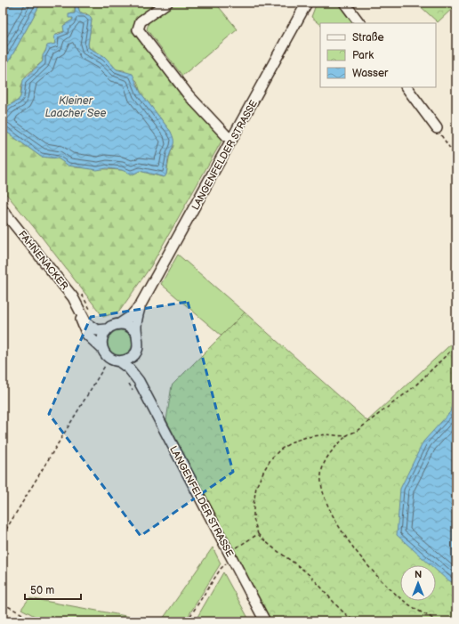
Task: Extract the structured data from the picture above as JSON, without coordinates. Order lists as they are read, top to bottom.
{
  "streets": {
    "street": ["LANGENFELDER STRASSE", "FAHNENACKER"]
  },
  "crossings": [
    ["LANGENFELDER STRASSE", "FAHNENACKER"]
  ],
  "water": ["Kleiner Laacher See"],
  "legend": ["Straße", "Park", "Wasser"],
  "scale_bar": "50 m",
  "north": "top"
}
